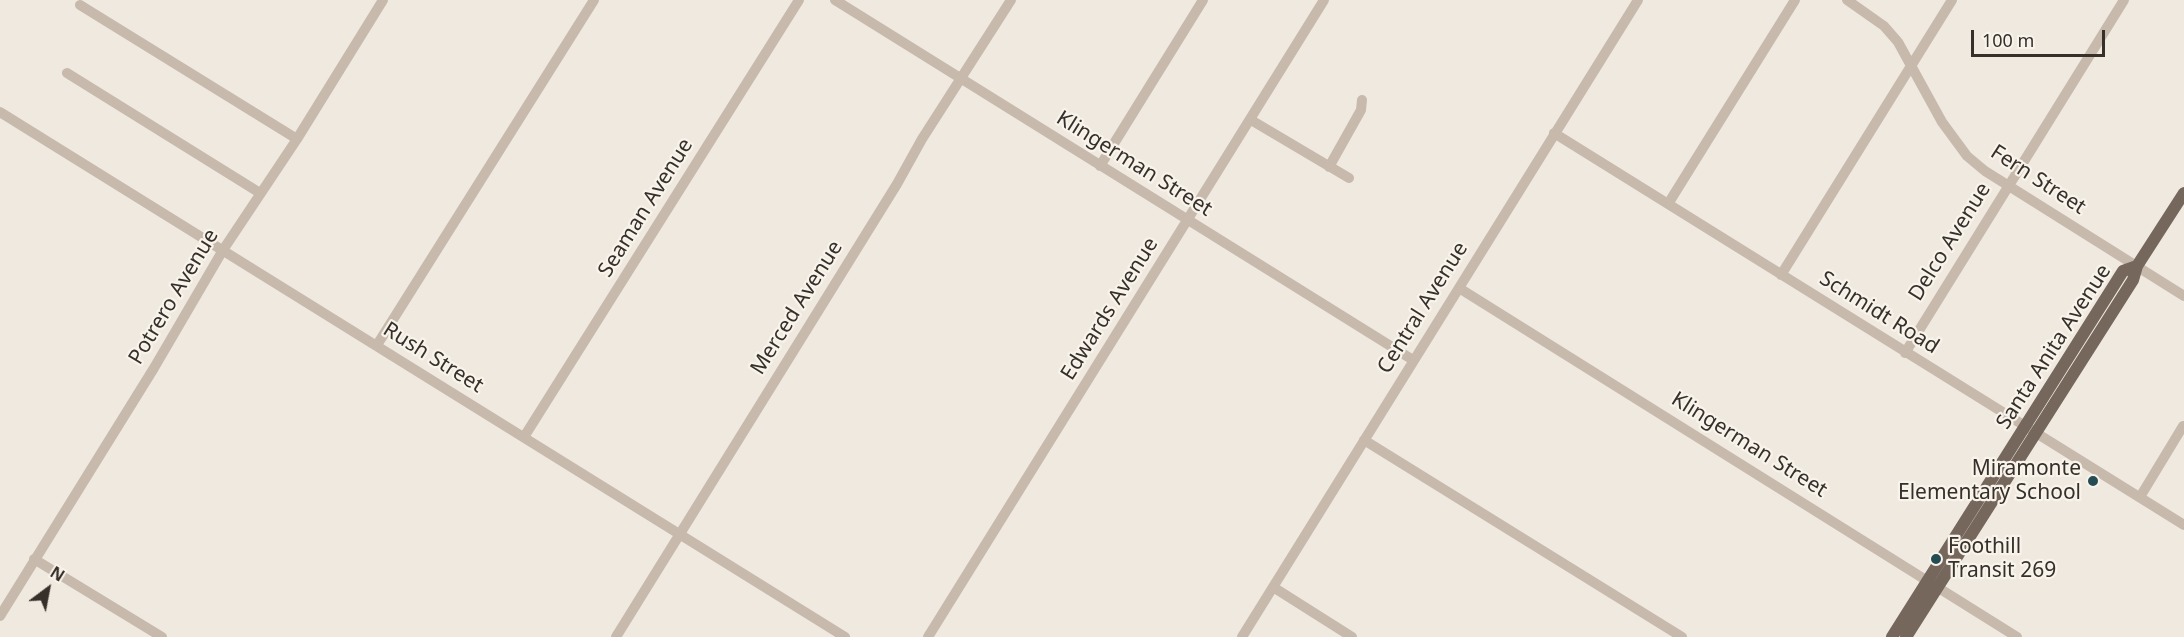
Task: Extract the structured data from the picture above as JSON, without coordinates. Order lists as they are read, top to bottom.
{
  "streets": {
    "main road": ["Santa Anita Avenue"],
    "street": [
      "Klingerman Street",
      "Fern Street",
      "Seaman Avenue",
      "Delco Avenue",
      "Potrero Avenue",
      "Merced Avenue",
      "Central Avenue",
      "Edwards Avenue",
      "Schmidt Road",
      "Rush Street"
    ]
  },
  "crossings": [
    ["Klingerman Street", "Merced Avenue"],
    ["Klingerman Street", "Central Avenue"],
    ["Klingerman Street", "Edwards Avenue"],
    ["Klingerman Street", "Santa Anita Avenue"],
    ["Fern Street", "Delco Avenue"],
    ["Fern Street", "Santa Anita Avenue"],
    ["Seaman Avenue", "Rush Street"],
    ["Delco Avenue", "Schmidt Road"],
    ["Potrero Avenue", "Rush Street"],
    ["Merced Avenue", "Rush Street"],
    ["Central Avenue", "Schmidt Road"],
    ["Schmidt Road", "Santa Anita Avenue"]
  ],
  "places": ["Miramonte Elementary School", "Foothill Transit 269"],
  "scale_bar": "100 m",
  "north": "top right"
}
